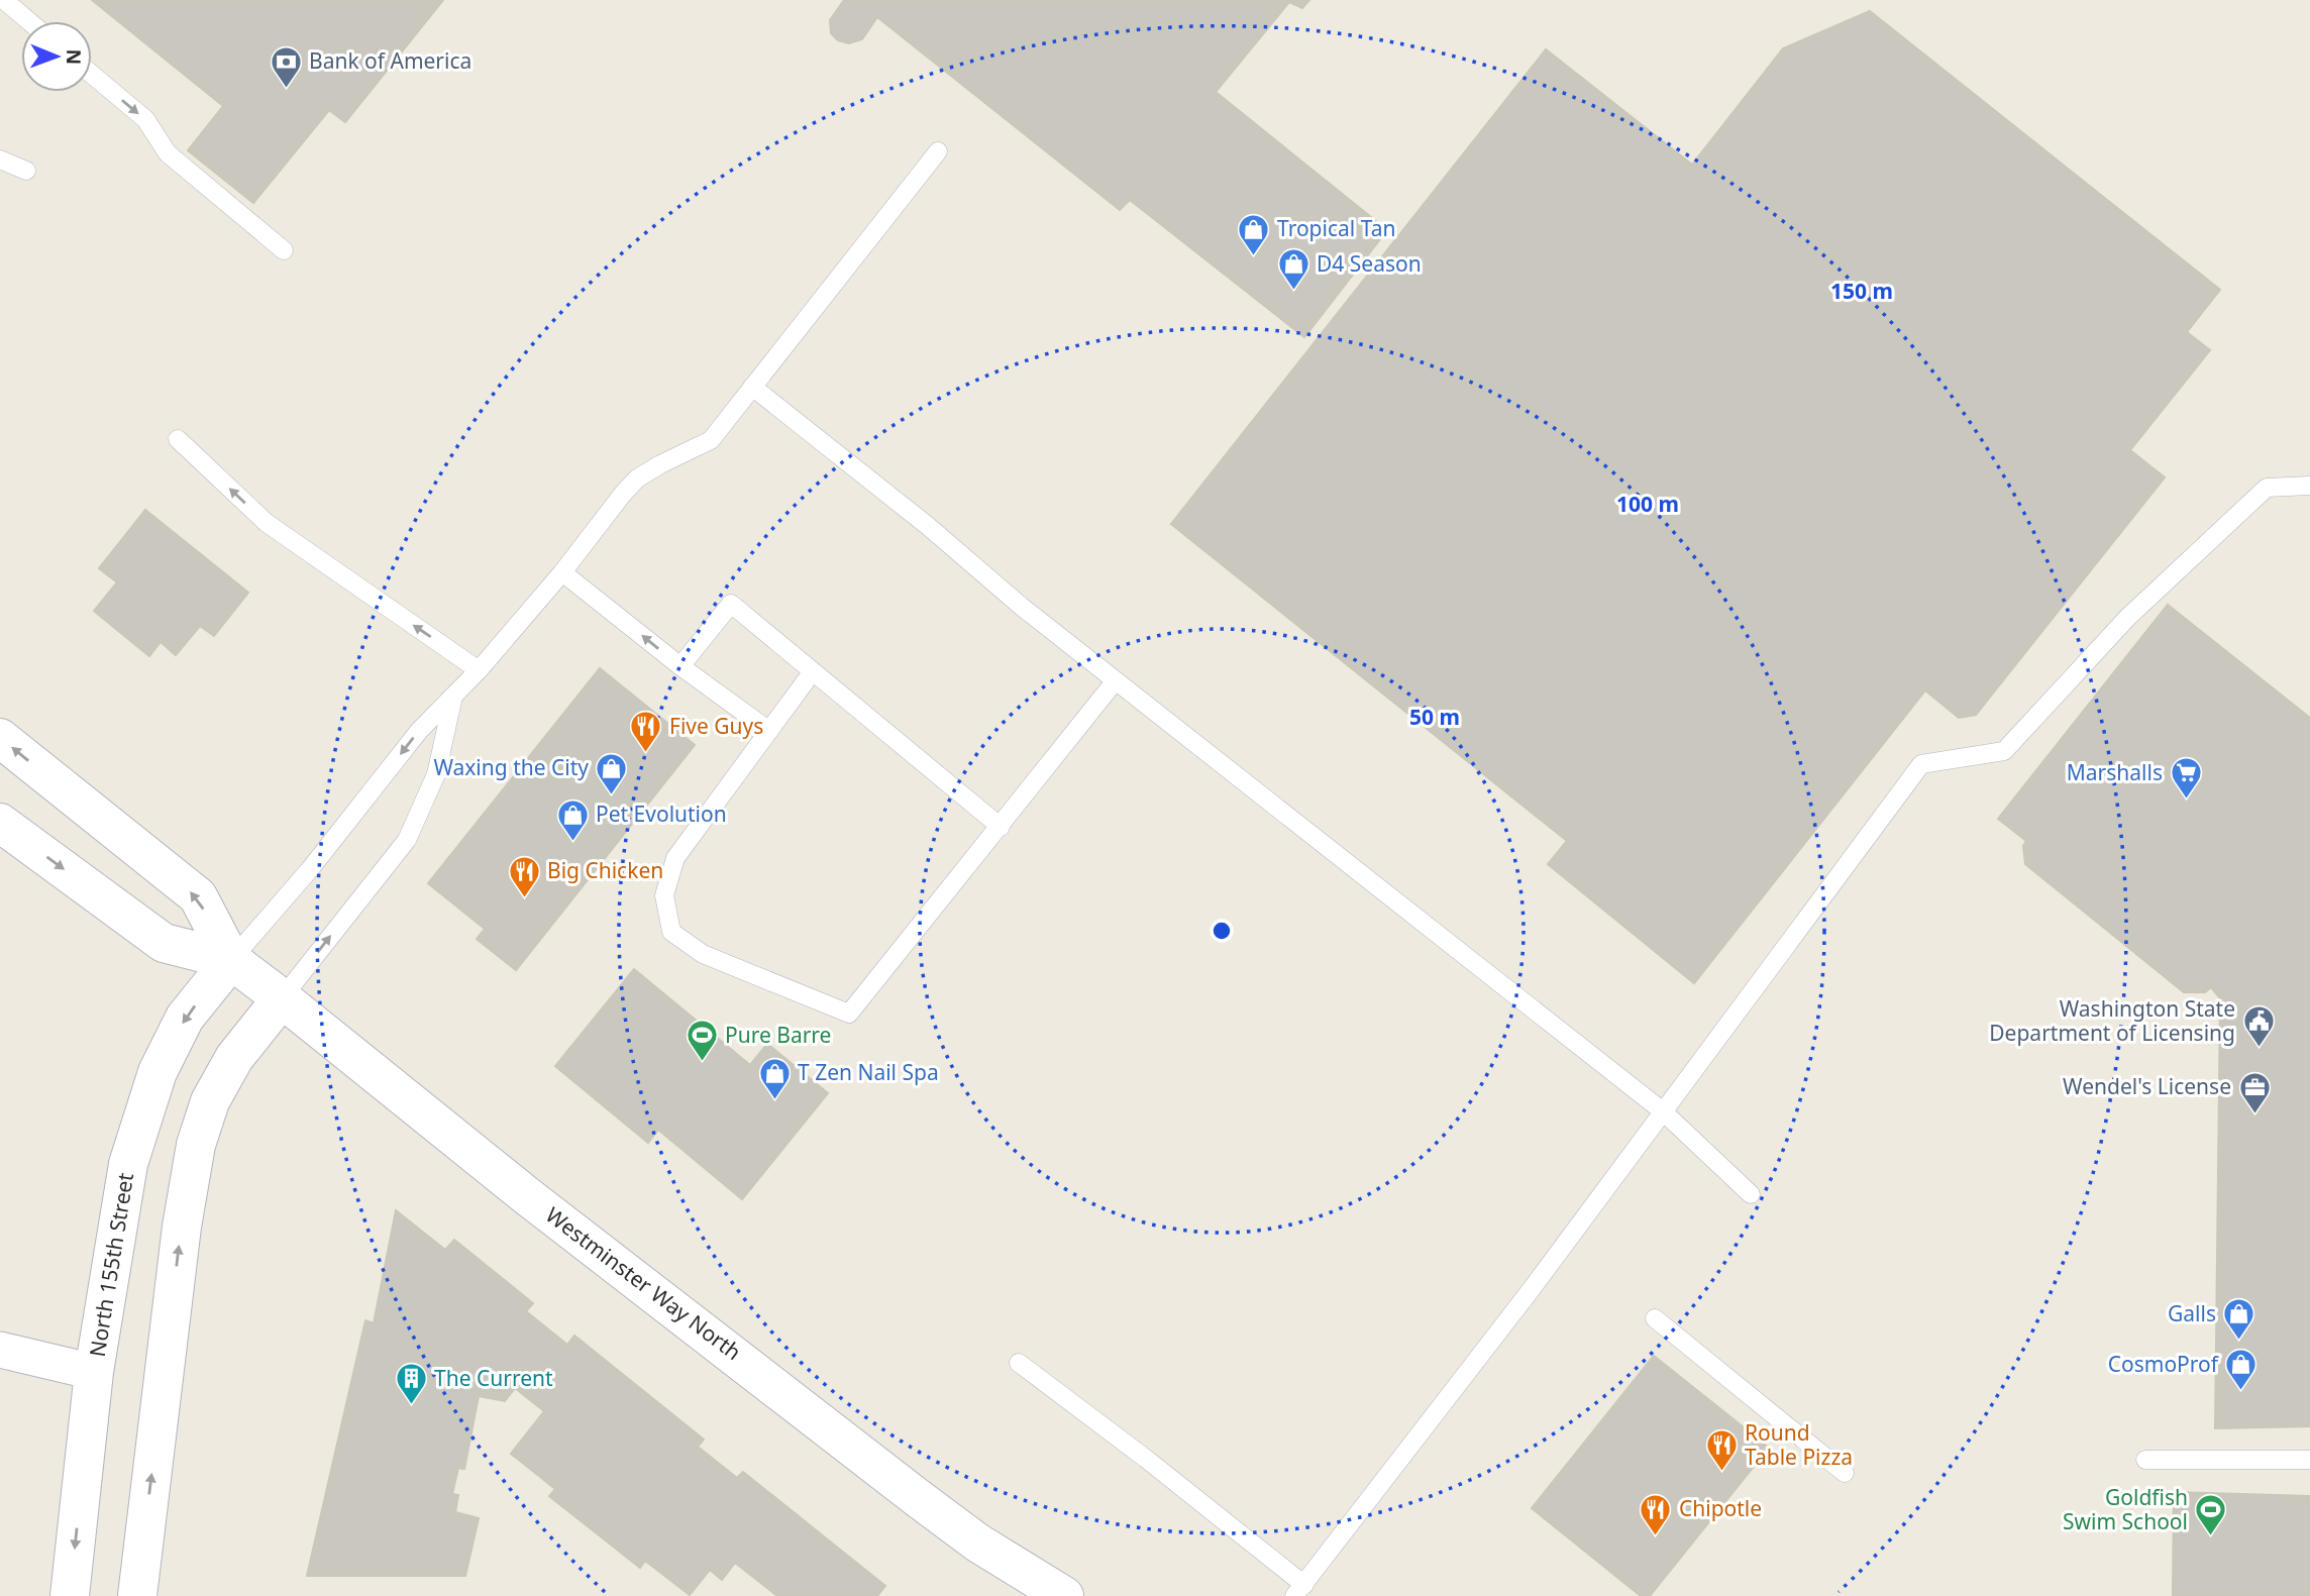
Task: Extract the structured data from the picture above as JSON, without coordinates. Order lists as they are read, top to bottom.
{
  "streets": {
    "main road": ["North 155th Street", "Westminster Way North"]
  },
  "crossings": [
    ["North 155th Street", "Westminster Way North"]
  ],
  "places": {
    "bank": ["Bank of America"],
    "shop": [
      "Tropical Tan",
      "D4 Season",
      "Waxing the City",
      "Pet Evolution",
      "T Zen Nail Spa",
      "Galls",
      "CosmoProf"
    ],
    "restaurant": [
      "Five Guys",
      "Big Chicken",
      "Round Table Pizza",
      "Chipotle"
    ],
    "supermarket": ["Marshalls"],
    "public building": ["Washington State Department of Licensing"],
    "sports": ["Pure Barre", "Goldfish Swim School"],
    "office": ["Wendel's License"],
    "building": ["The Current"]
  },
  "north": "right",
  "rings": ["150 m", "100 m", "50 m"]
}
